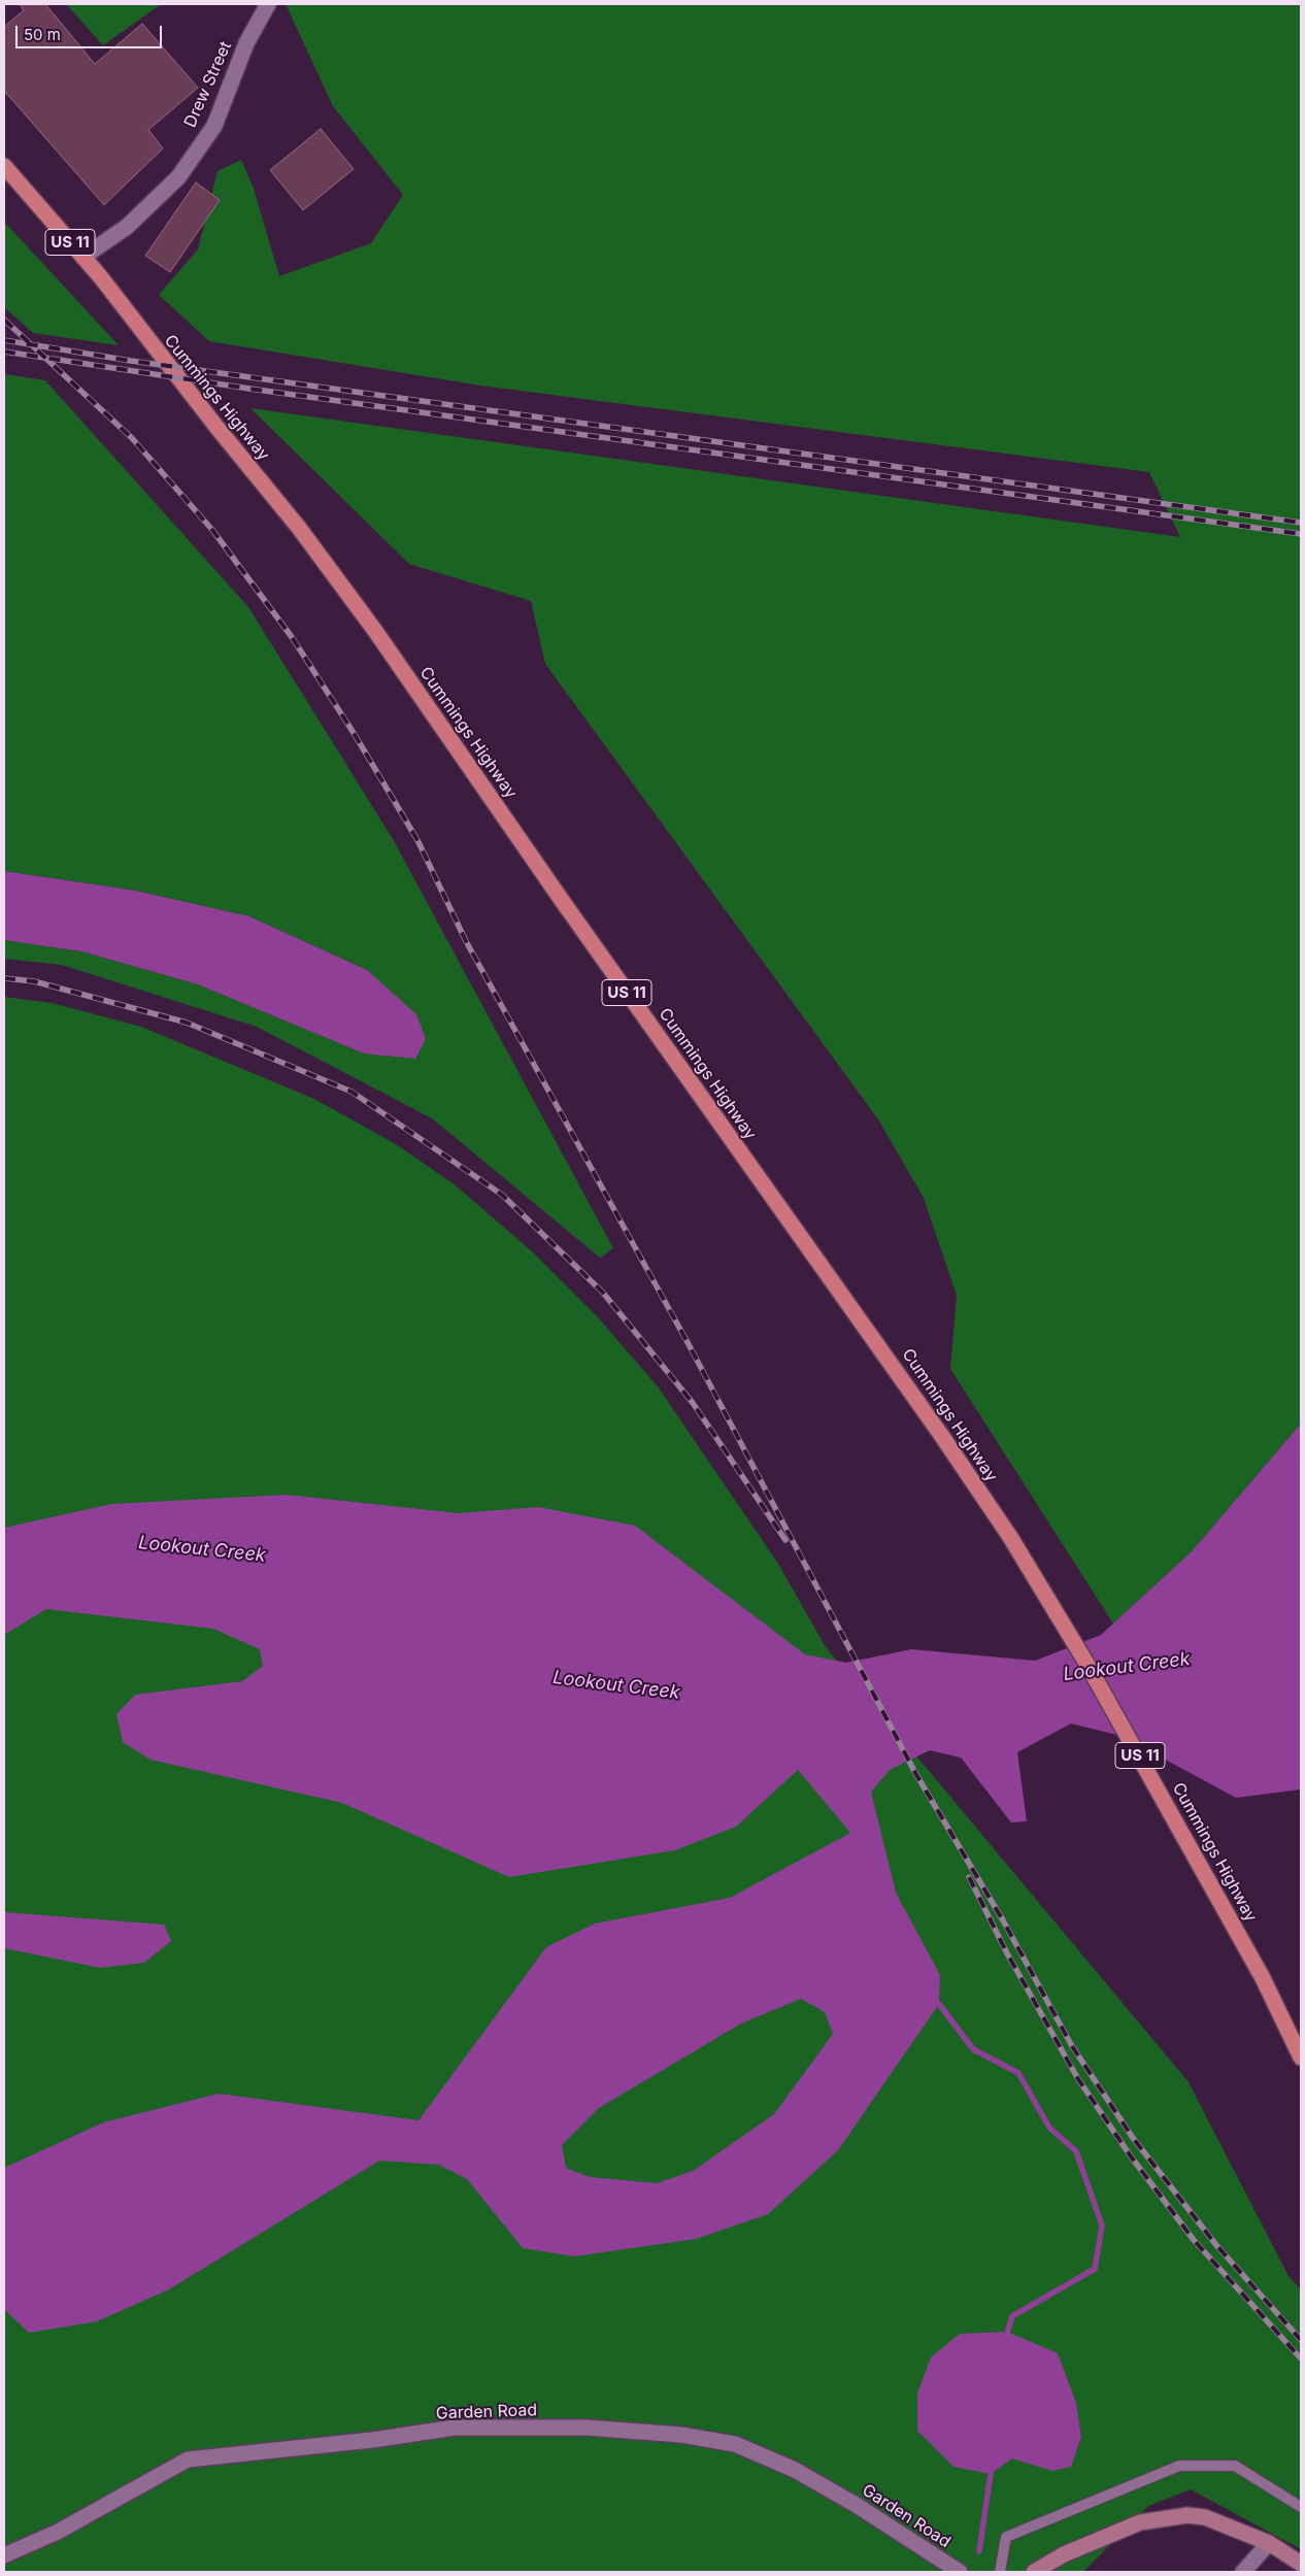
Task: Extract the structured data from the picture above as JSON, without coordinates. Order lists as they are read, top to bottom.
{
  "streets": {
    "main road": ["US 11", "Cummings Highway"],
    "street": ["Drew Street", "Garden Road"]
  },
  "crossings": [
    ["Drew Street", "Cummings Highway"]
  ],
  "water": ["Lookout Creek"],
  "scale_bar": "50 m"
}
